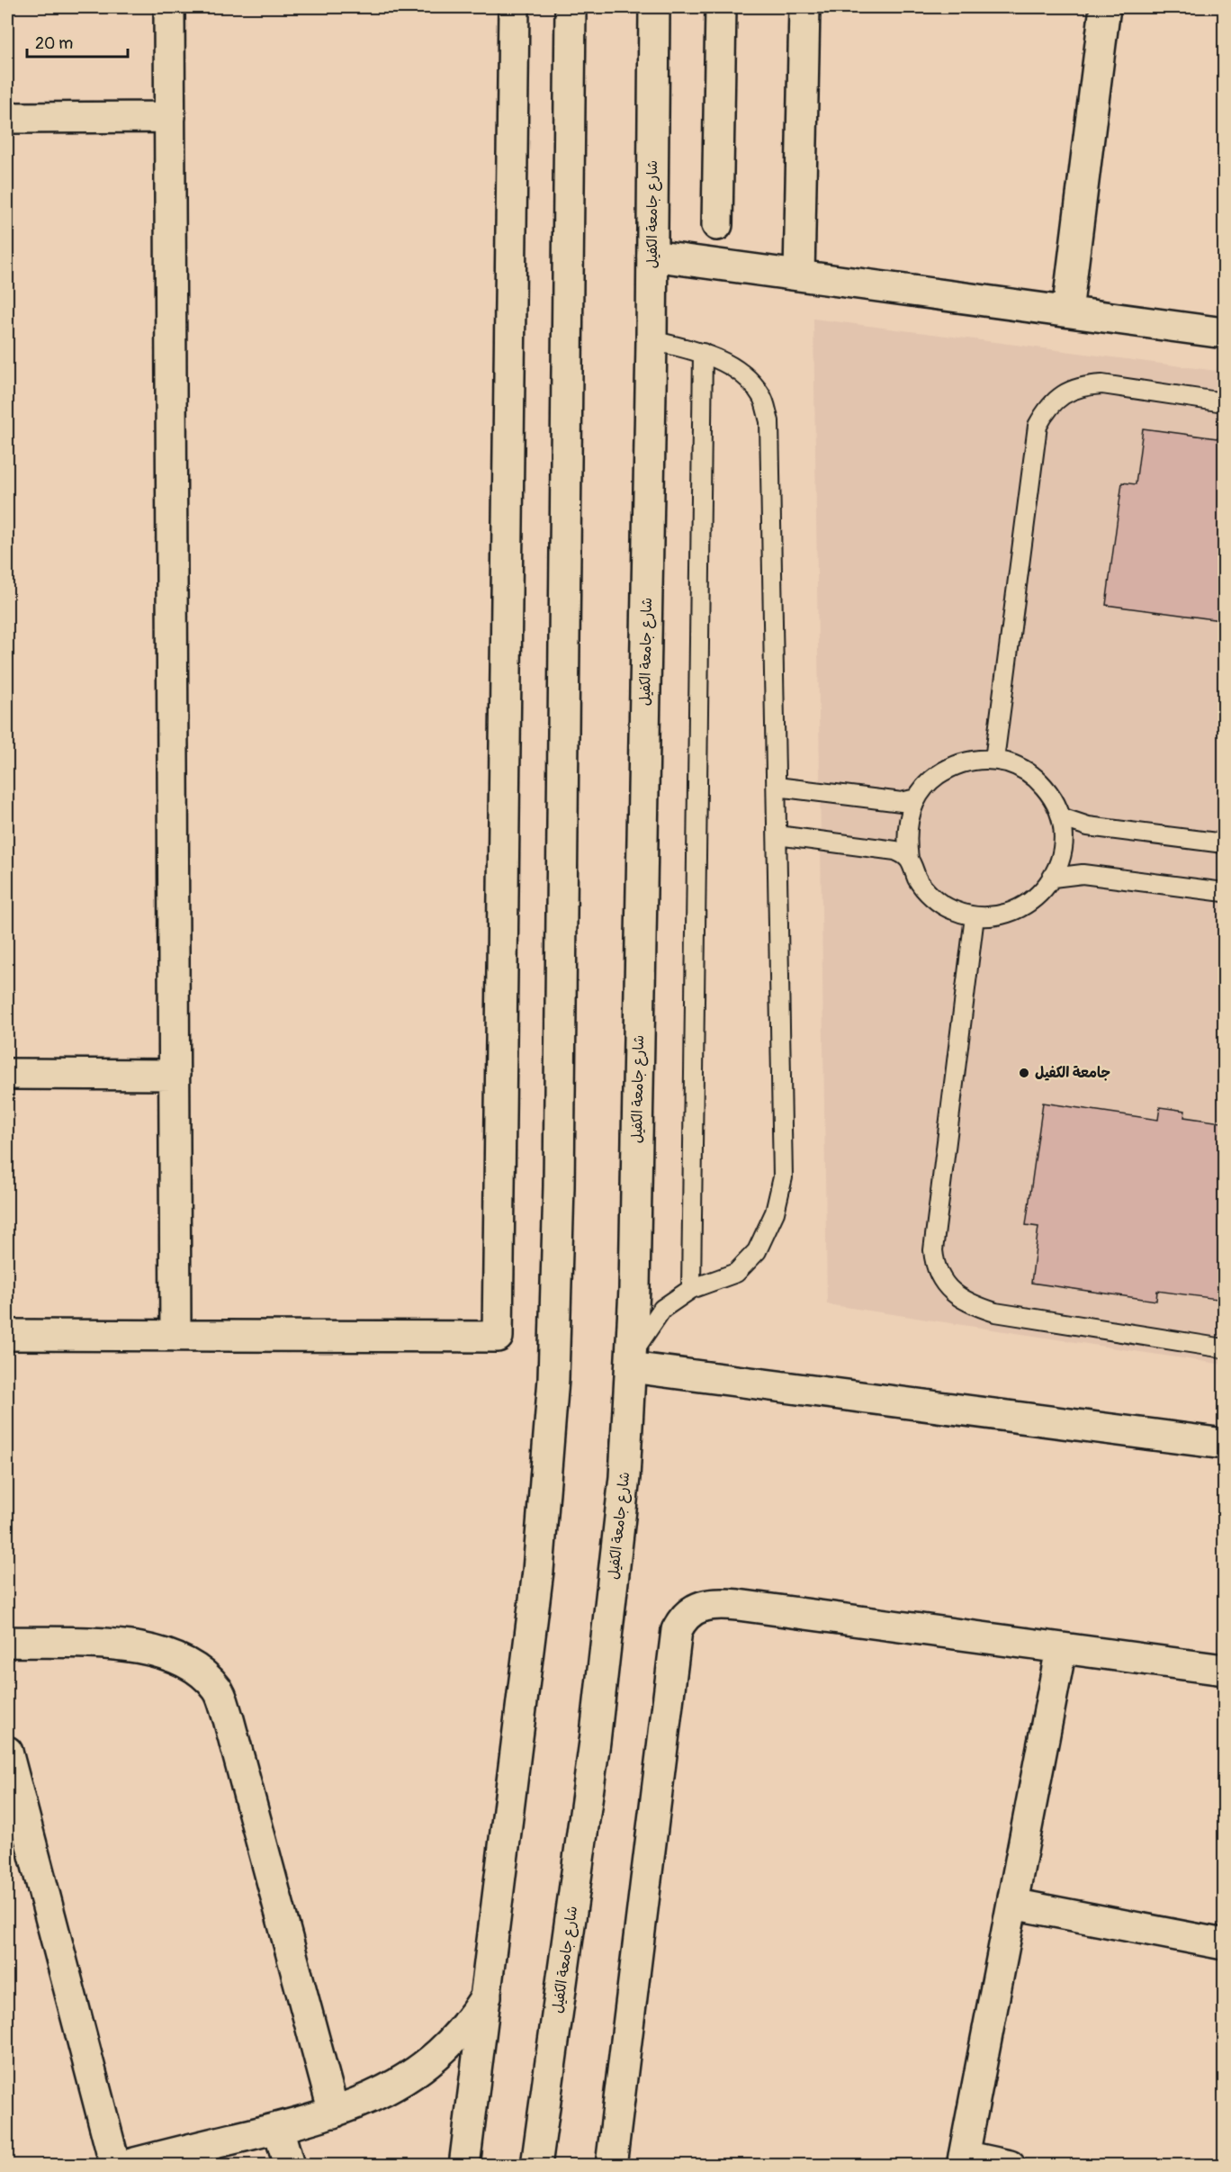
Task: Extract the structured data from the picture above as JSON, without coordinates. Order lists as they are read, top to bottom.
{
  "streets": {
    "street": ["شارع جامعة الكفيل"]
  },
  "places": ["جامعة الكفيل"],
  "scale_bar": "20 m"
}
